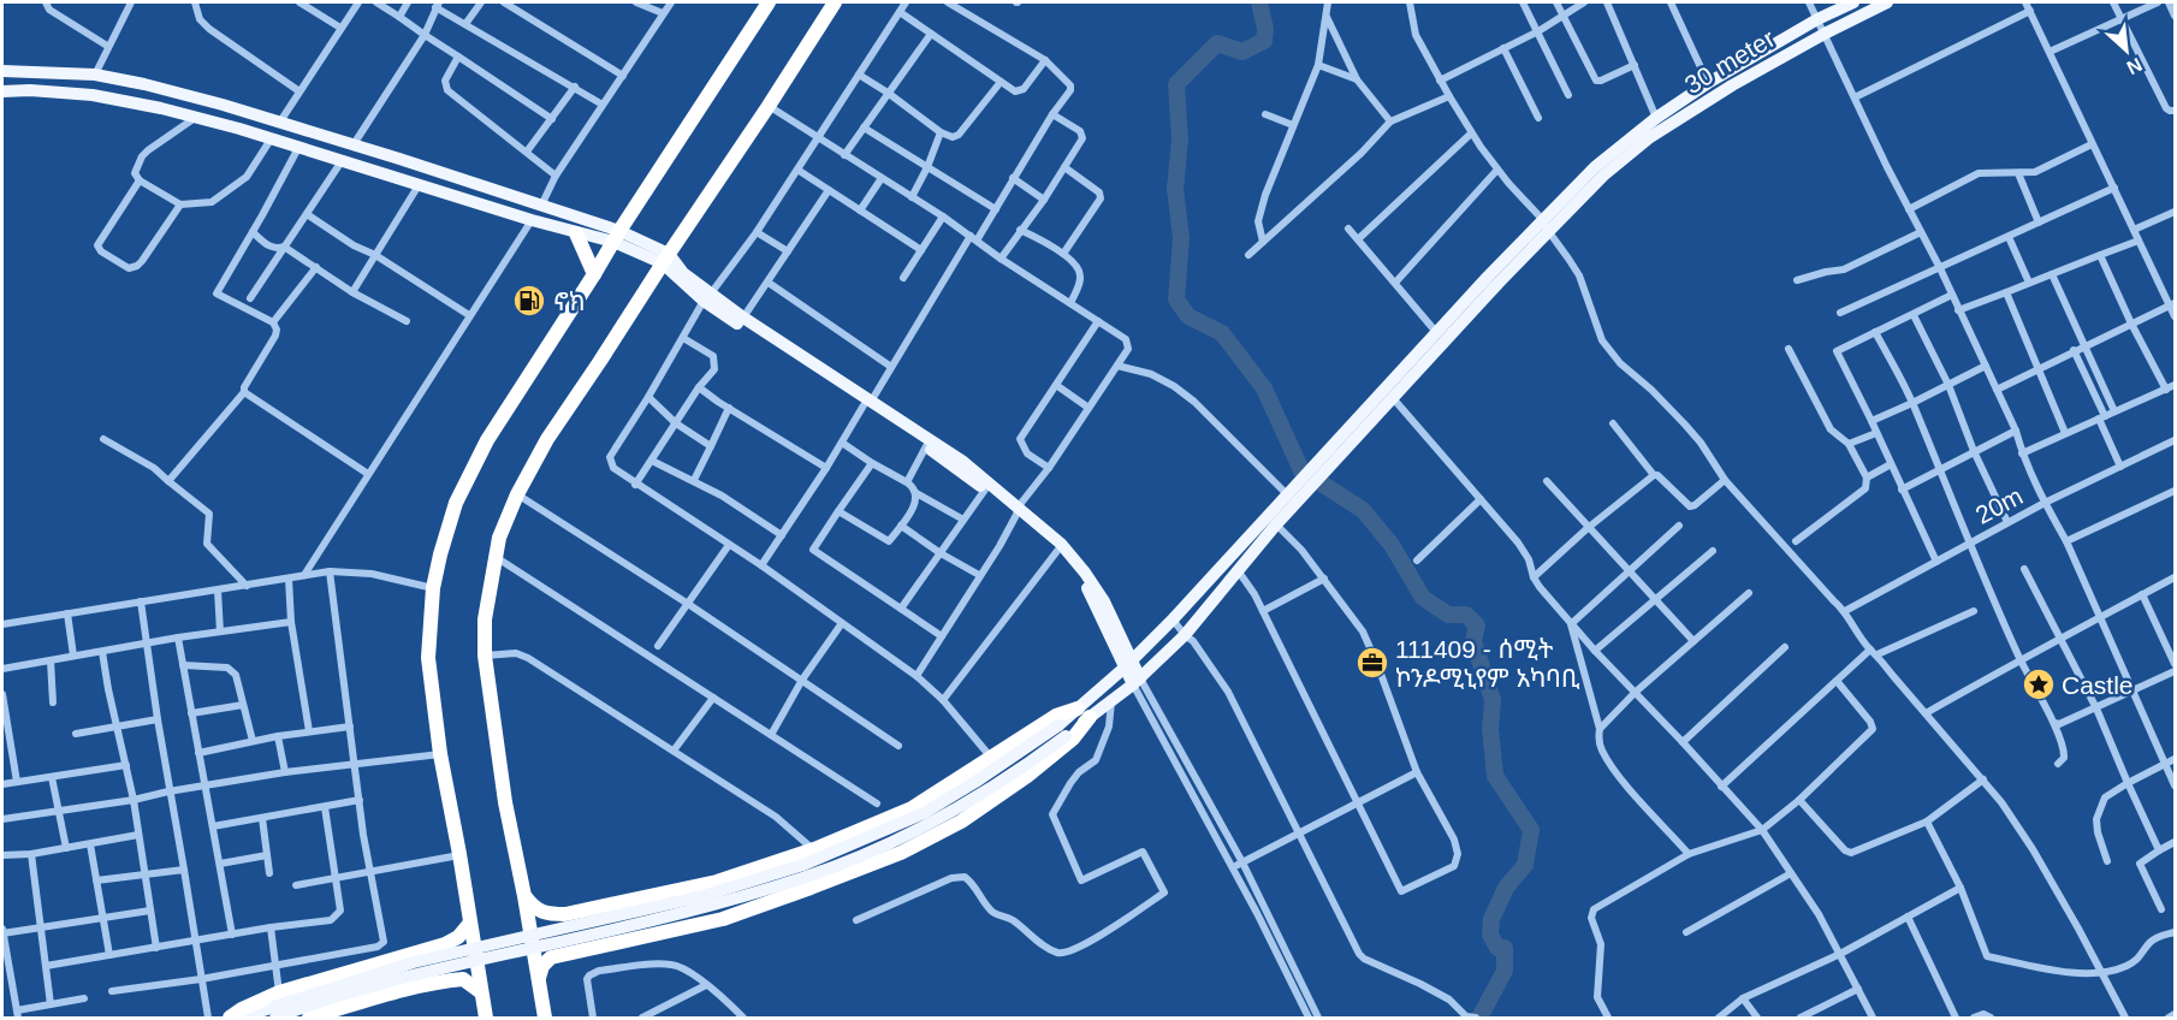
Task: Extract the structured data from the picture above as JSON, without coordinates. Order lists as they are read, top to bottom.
{
  "streets": {
    "main road": ["30 meter"],
    "street": ["20m"]
  },
  "places": {
    "fuel station": ["ኖክ"],
    "office": ["111409 - ሰሚት ኮንዶሚኒየም አካባቢ"],
    "place": ["Castle"]
  },
  "north": "bottom right"
}
